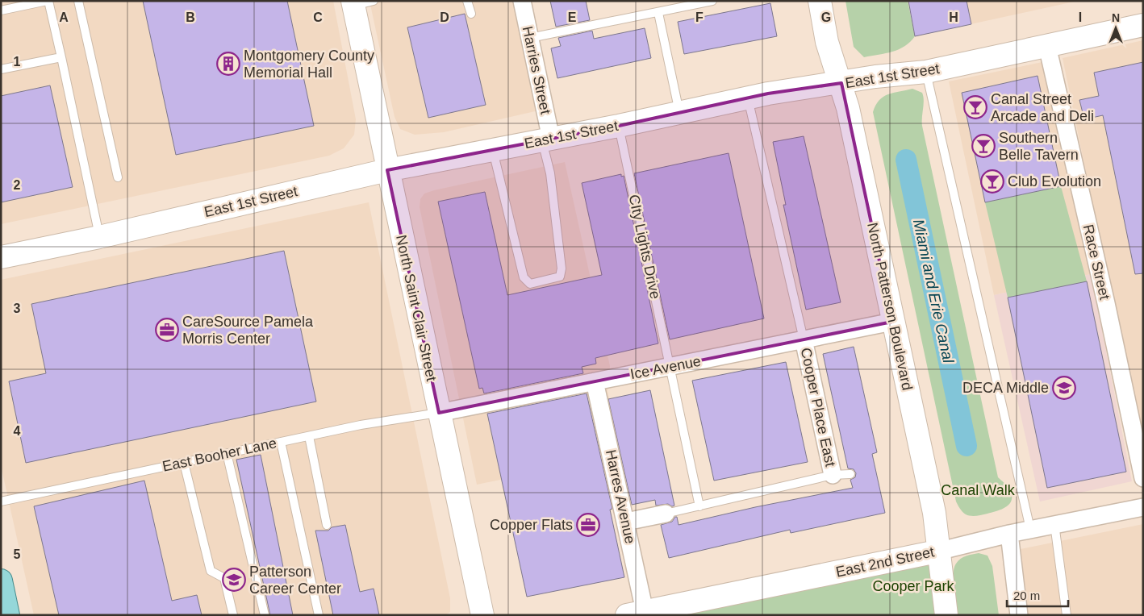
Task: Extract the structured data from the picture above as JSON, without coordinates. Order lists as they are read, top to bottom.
{
  "streets": {
    "main road": [
      "East 1st Street",
      "North Patterson Boulevard",
      "North Saint Clair Street",
      "East 2nd Street"
    ],
    "street": [
      "Harries Street",
      "Race Street",
      "Ice Avenue",
      "Cooper Place East",
      "Harres Avenue"
    ],
    "lane": ["CIty Lights Drive", "East Booher Lane"]
  },
  "crossings": [
    ["Harries Street", "East 1st Street"],
    ["East 1st Street", "CIty Lights Drive"],
    ["East 1st Street", "Race Street"],
    ["East 1st Street", "North Patterson Boulevard"],
    ["East 1st Street", "North Saint Clair Street"],
    ["CIty Lights Drive", "Ice Avenue"],
    ["North Patterson Boulevard", "Ice Avenue"],
    ["North Patterson Boulevard", "East 2nd Street"],
    ["North Saint Clair Street", "Ice Avenue"],
    ["North Saint Clair Street", "East Booher Lane"],
    ["Ice Avenue", "Cooper Place East"],
    ["Ice Avenue", "East Booher Lane"],
    ["Ice Avenue", "Harres Avenue"],
    ["Harres Avenue", "East 2nd Street"]
  ],
  "water": ["Miami and Erie Canal"],
  "parks": ["Canal Walk", "Cooper Park"],
  "places": {
    "building": ["Montgomery County Memorial Hall"],
    "bar": ["Canal Street Arcade and Deli", "Southern Belle Tavern", "Club Evolution"],
    "office": ["CareSource Pamela Morris Center", "Copper Flats"],
    "school or university": ["DECA Middle", "Patterson Career Center"]
  },
  "scale_bar": "20 m",
  "north": "top",
  "grid": {
    "columns": [
      "A",
      "B",
      "C",
      "D",
      "E",
      "F",
      "G",
      "H",
      "I"
    ],
    "rows": [
      "1",
      "2",
      "3",
      "4",
      "5"
    ]
  }
}
